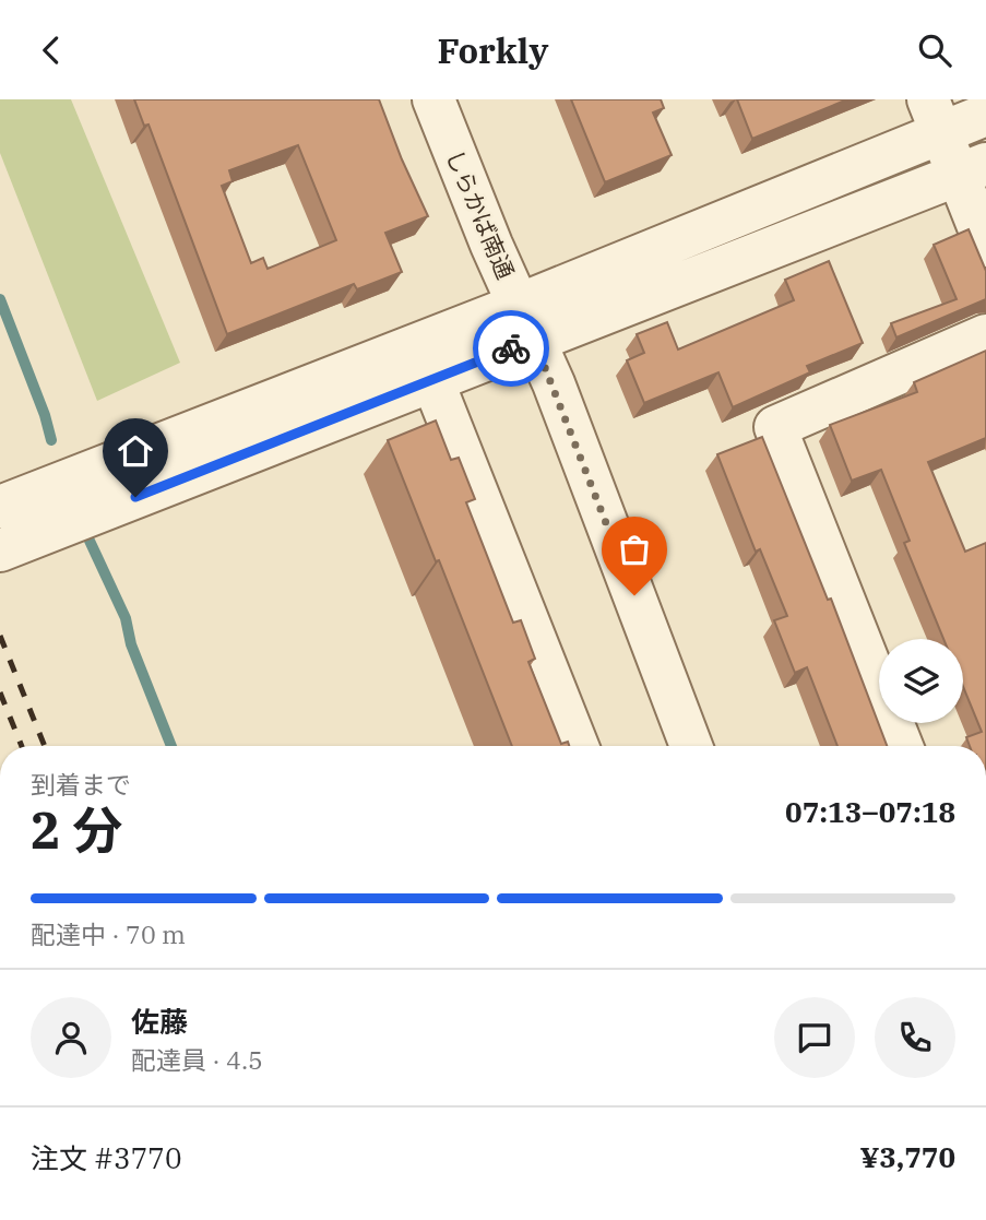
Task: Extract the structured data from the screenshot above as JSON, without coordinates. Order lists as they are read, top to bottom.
{
  "streets": {
    "street": ["しらかば南通"]
  },
  "page": {
    "header": "Forkly",
    "heading": ["2 分", "到着まで", "07:13–07:18"],
    "panel": [
      "佐藤",
      "配達員 · 4.5",
      "注文 #3770",
      "¥3,770"
    ],
    "bar": "配達中 · 70 m"
  }
}
